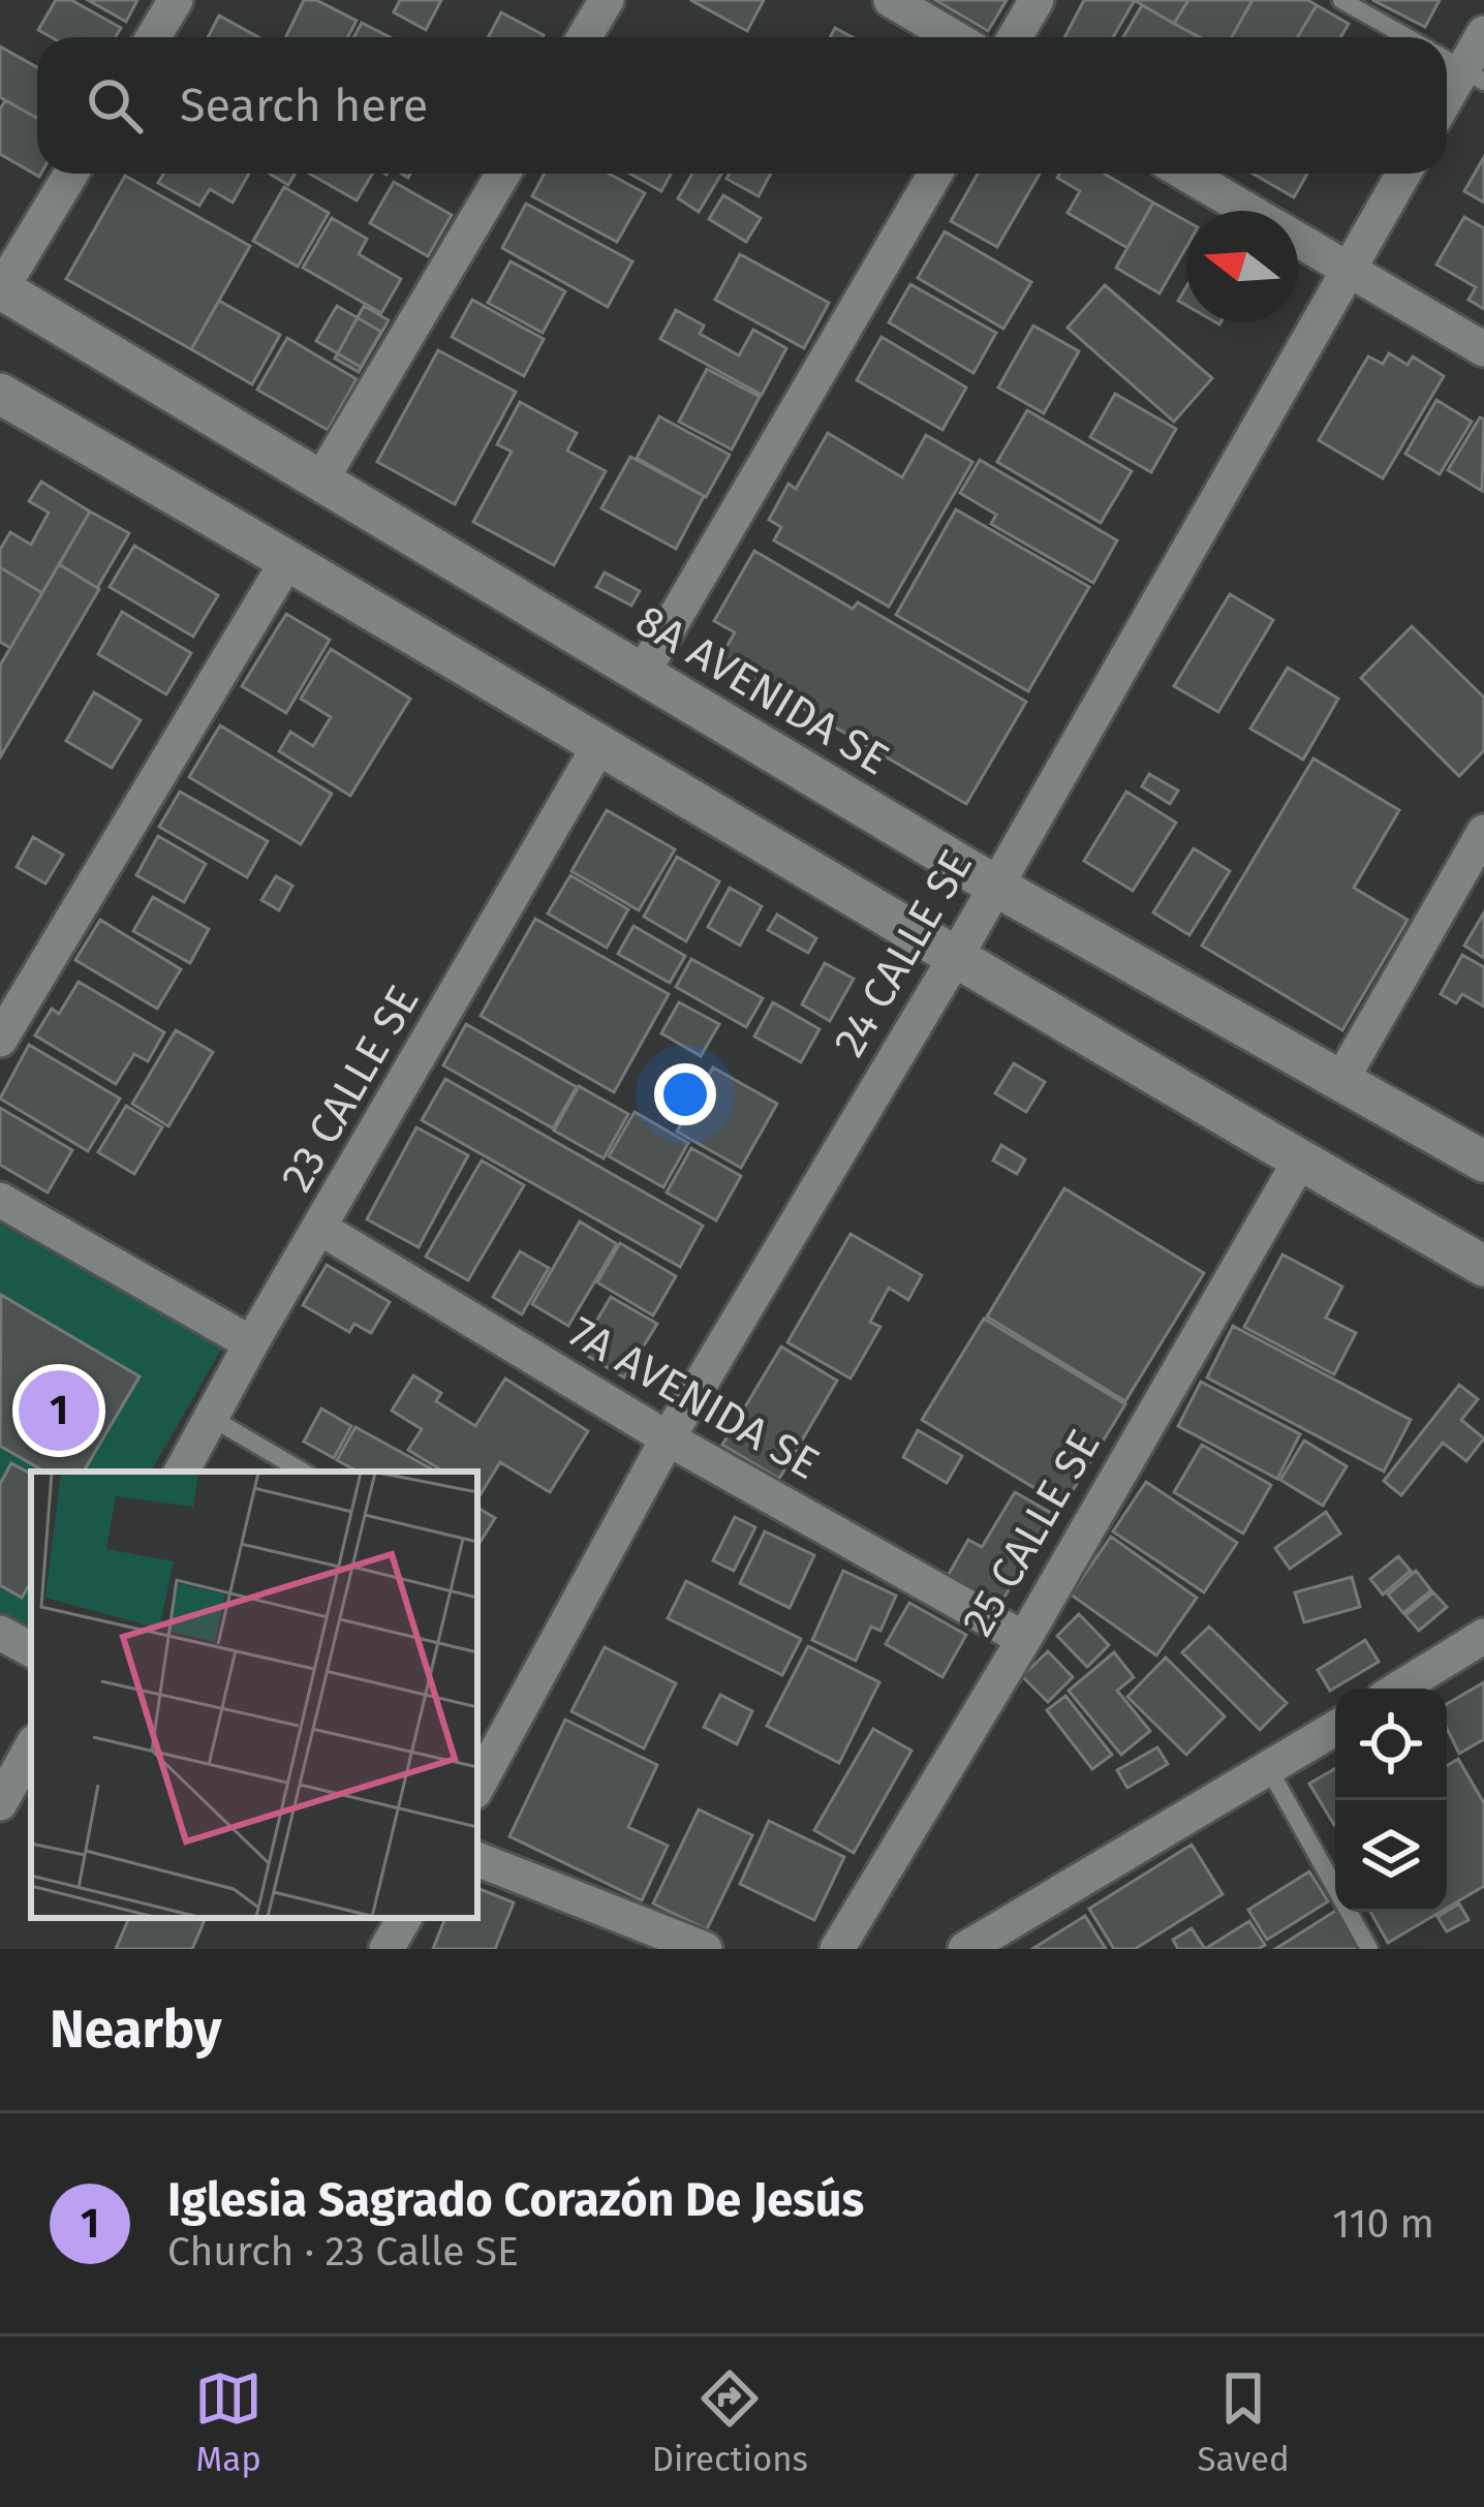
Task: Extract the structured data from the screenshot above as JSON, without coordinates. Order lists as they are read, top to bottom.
{
  "streets": {
    "street": [
      "8A AVENIDA SE",
      "24 CALLE SE",
      "23 CALLE SE",
      "7A AVENIDA SE",
      "25 CALLE SE"
    ]
  },
  "crossings": [
    ["8A AVENIDA SE", "24 CALLE SE"],
    ["24 CALLE SE", "7A AVENIDA SE"],
    ["23 CALLE SE", "7A AVENIDA SE"],
    ["7A AVENIDA SE", "25 CALLE SE"]
  ],
  "north": "left",
  "page": {
    "search": "Search here",
    "pins": "1",
    "heading": "Nearby",
    "list": [
      {
        "mark": "1",
        "name": "Iglesia Sagrado Corazón De Jesús",
        "note": "Church · 23 Calle SE",
        "value": "110 m"
      }
    ],
    "nav": ["Map", "Directions", "Saved"]
  }
}
